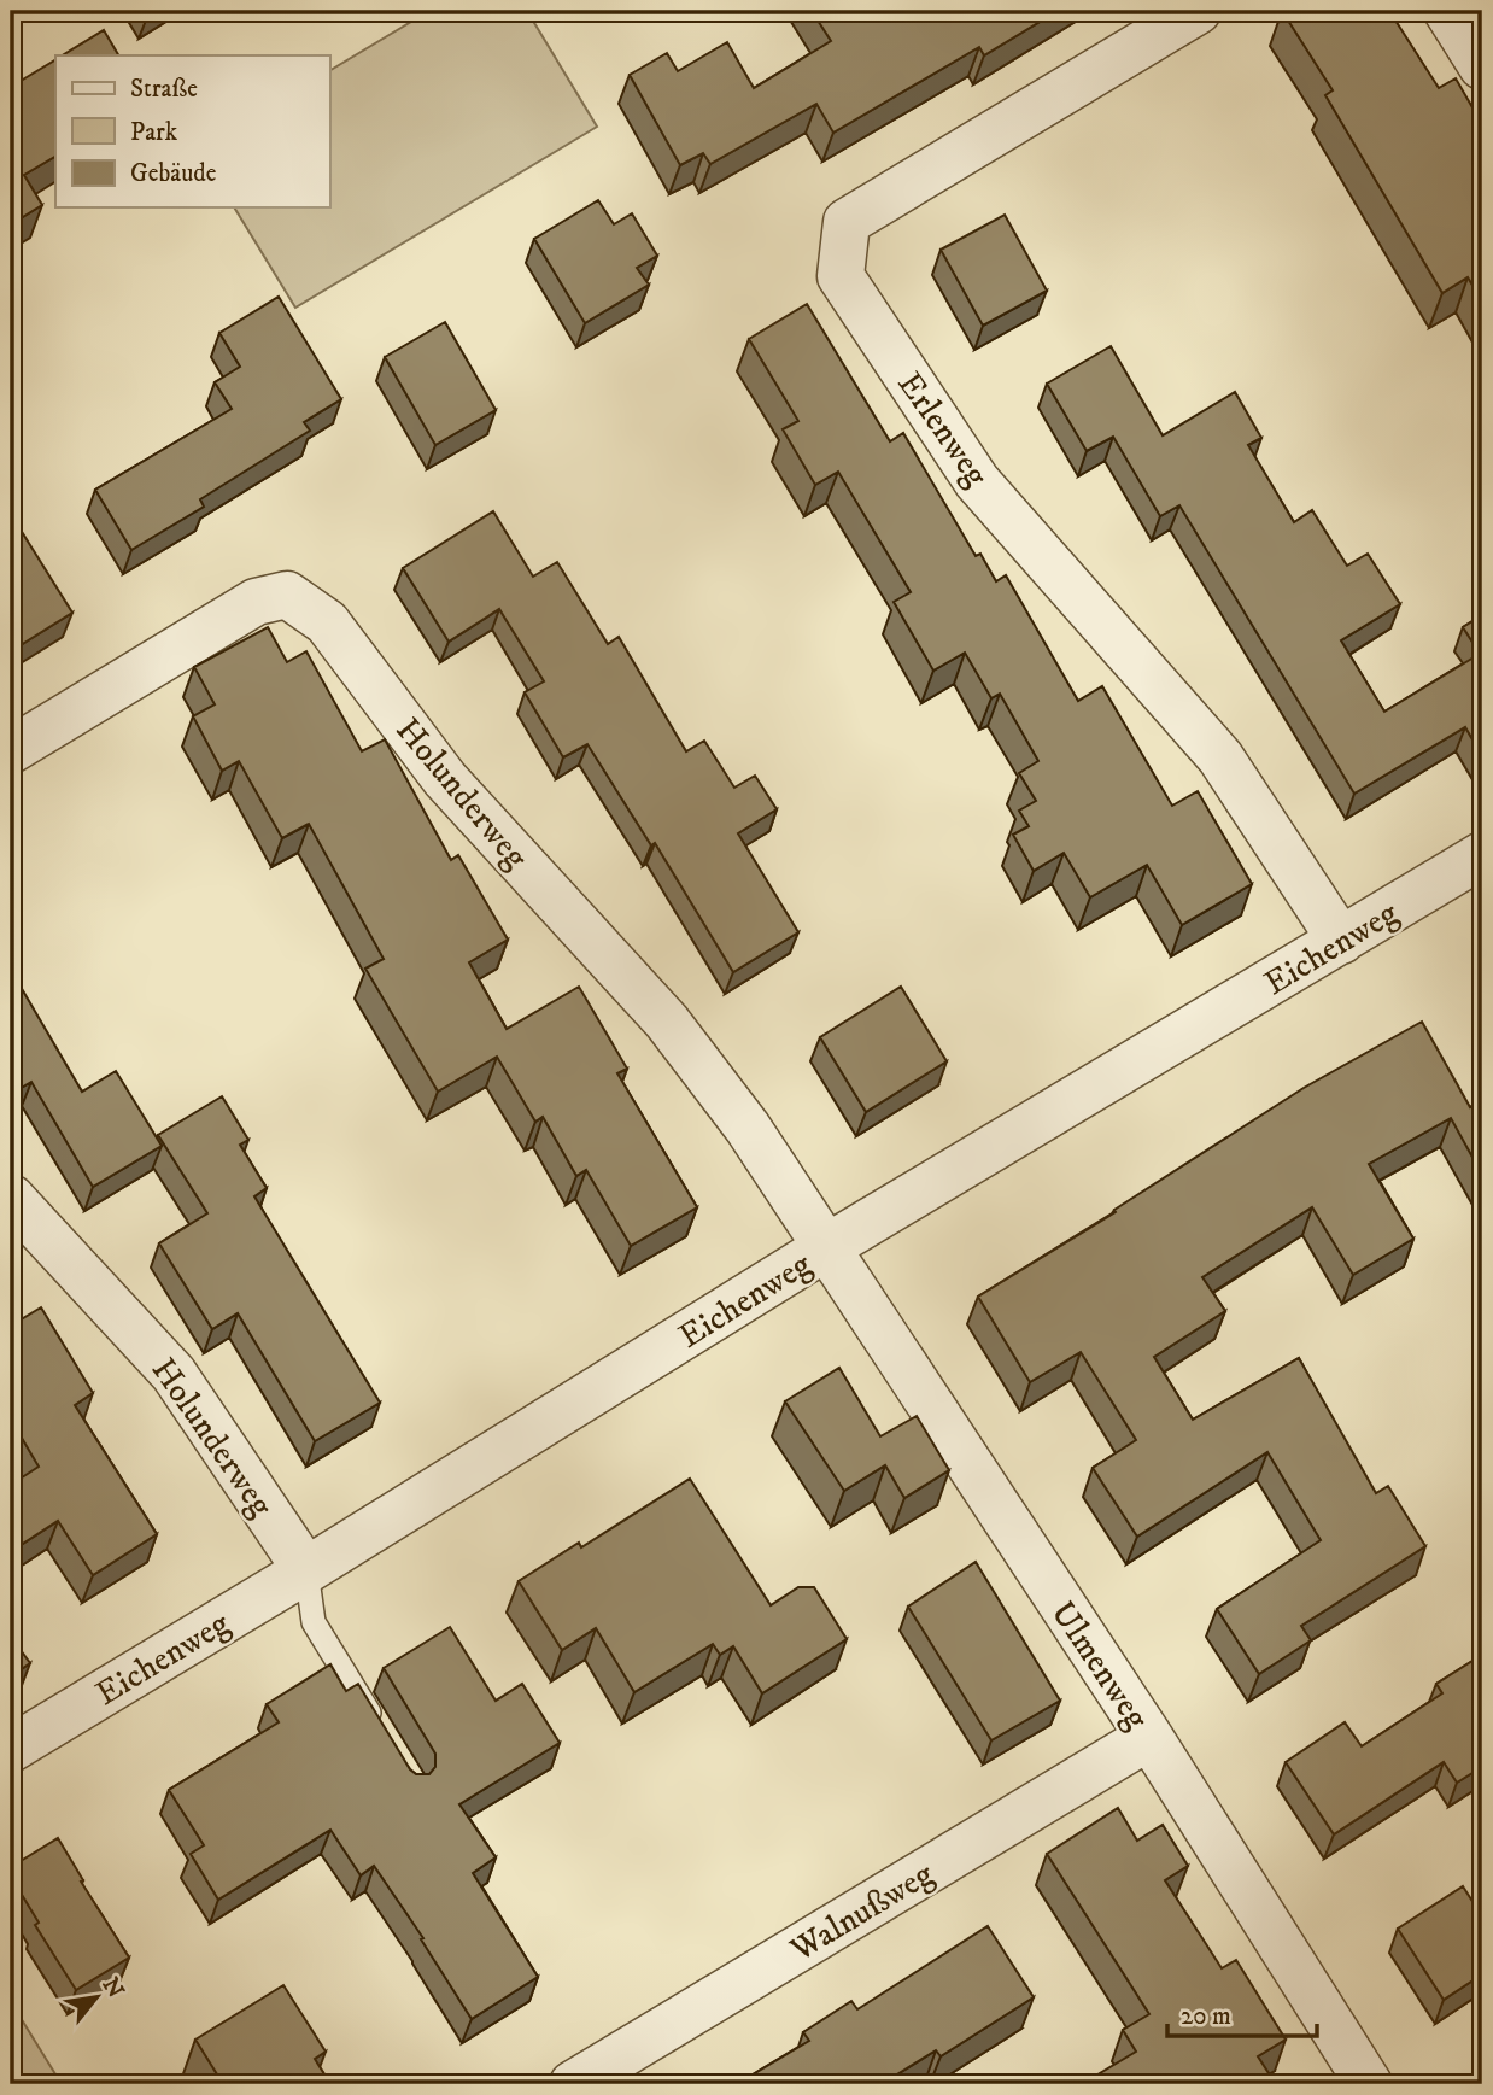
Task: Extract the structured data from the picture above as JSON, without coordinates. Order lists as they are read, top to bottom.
{
  "streets": {
    "street": [
      "Erlenweg",
      "Holunderweg",
      "Eichenweg",
      "Ulmenweg",
      "Walnußweg"
    ]
  },
  "crossings": [
    ["Erlenweg", "Eichenweg"],
    ["Holunderweg", "Eichenweg"],
    ["Holunderweg", "Ulmenweg"],
    ["Eichenweg", "Ulmenweg"],
    ["Ulmenweg", "Walnußweg"]
  ],
  "legend": ["Straße", "Park", "Gebäude"],
  "scale_bar": "20 m",
  "north": "top right"
}
